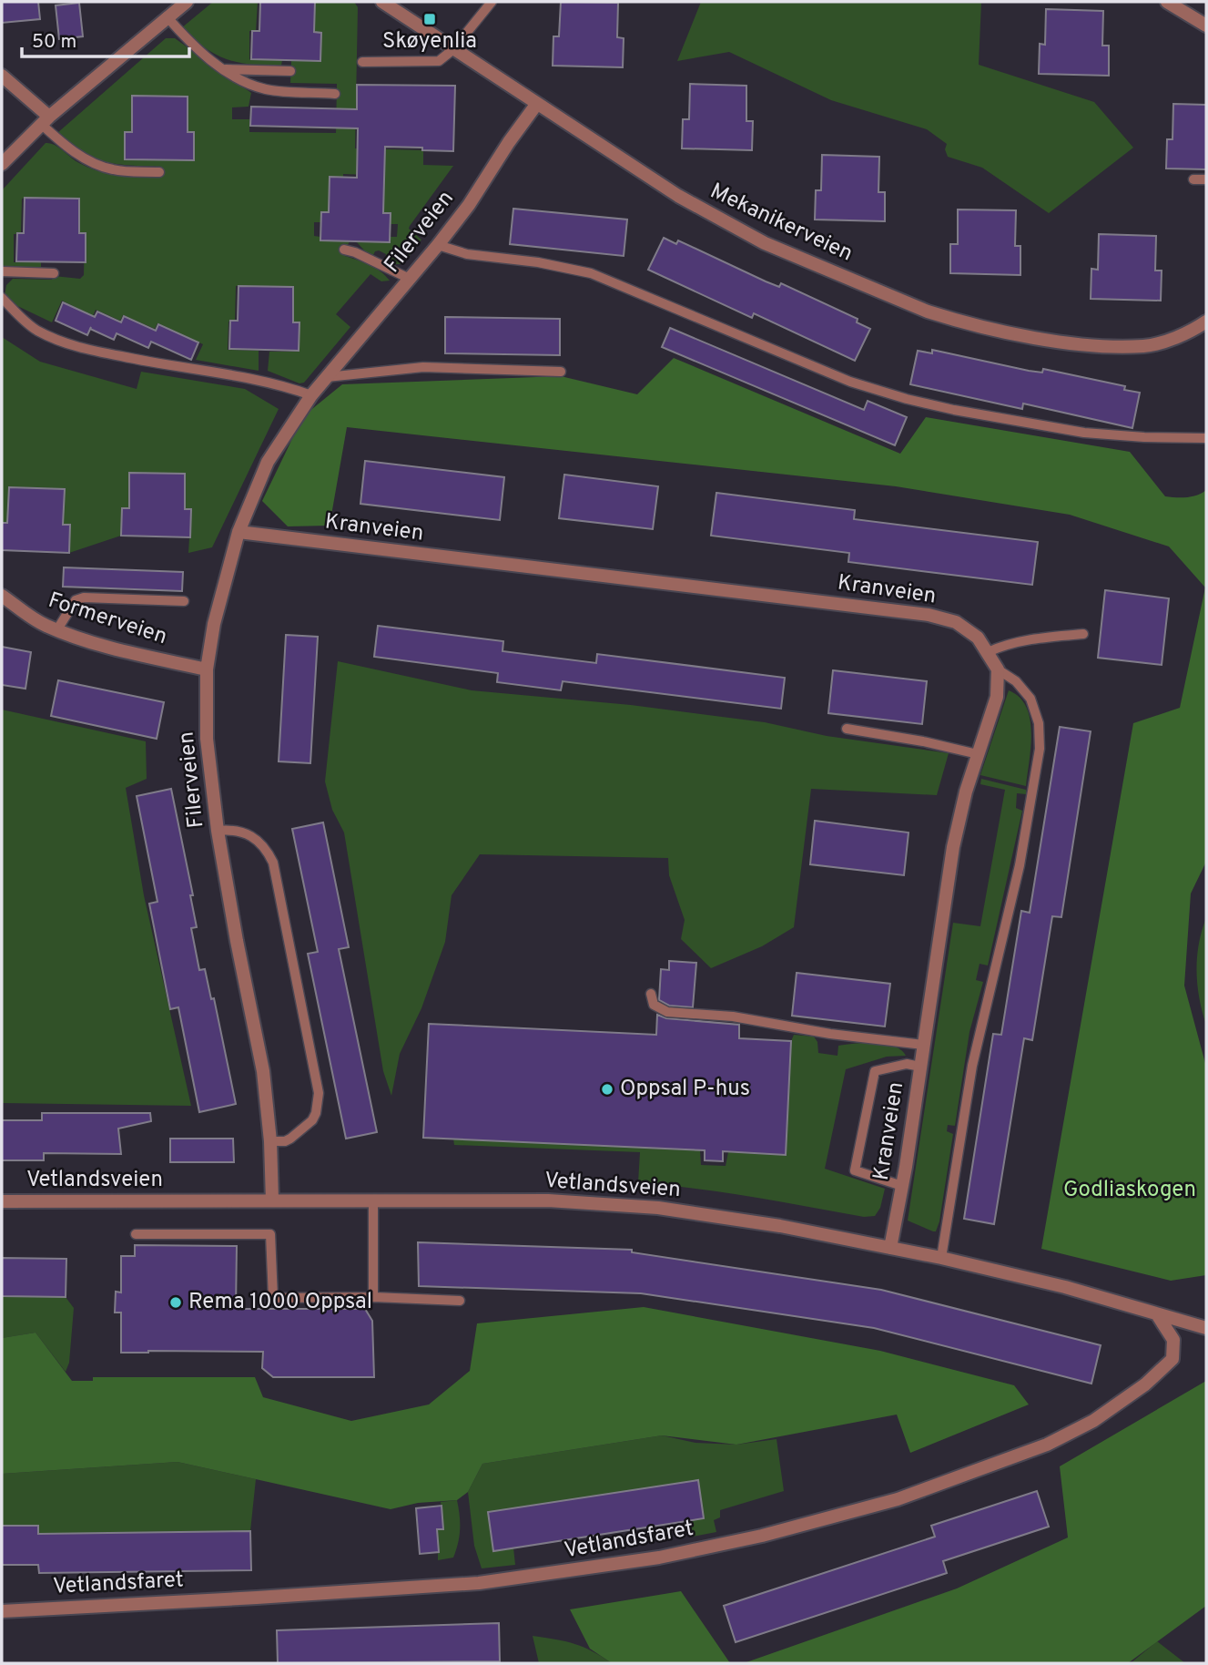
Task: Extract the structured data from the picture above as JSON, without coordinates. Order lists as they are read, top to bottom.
{
  "streets": {
    "street": [
      "Mekanikerveien",
      "Filerveien",
      "Kranveien",
      "Formerveien",
      "Vetlandsveien",
      "Vetlandsfaret"
    ]
  },
  "crossings": [
    ["Mekanikerveien", "Filerveien"],
    ["Filerveien", "Kranveien"],
    ["Filerveien", "Formerveien"],
    ["Filerveien", "Vetlandsveien"],
    ["Kranveien", "Vetlandsveien"],
    ["Vetlandsveien", "Vetlandsfaret"]
  ],
  "parks": ["Godliaskogen"],
  "places": {
    "transit": ["Skøyenlia"],
    "other": ["Oppsal P-hus", "Rema 1000 Oppsal"]
  },
  "scale_bar": "50 m"
}
